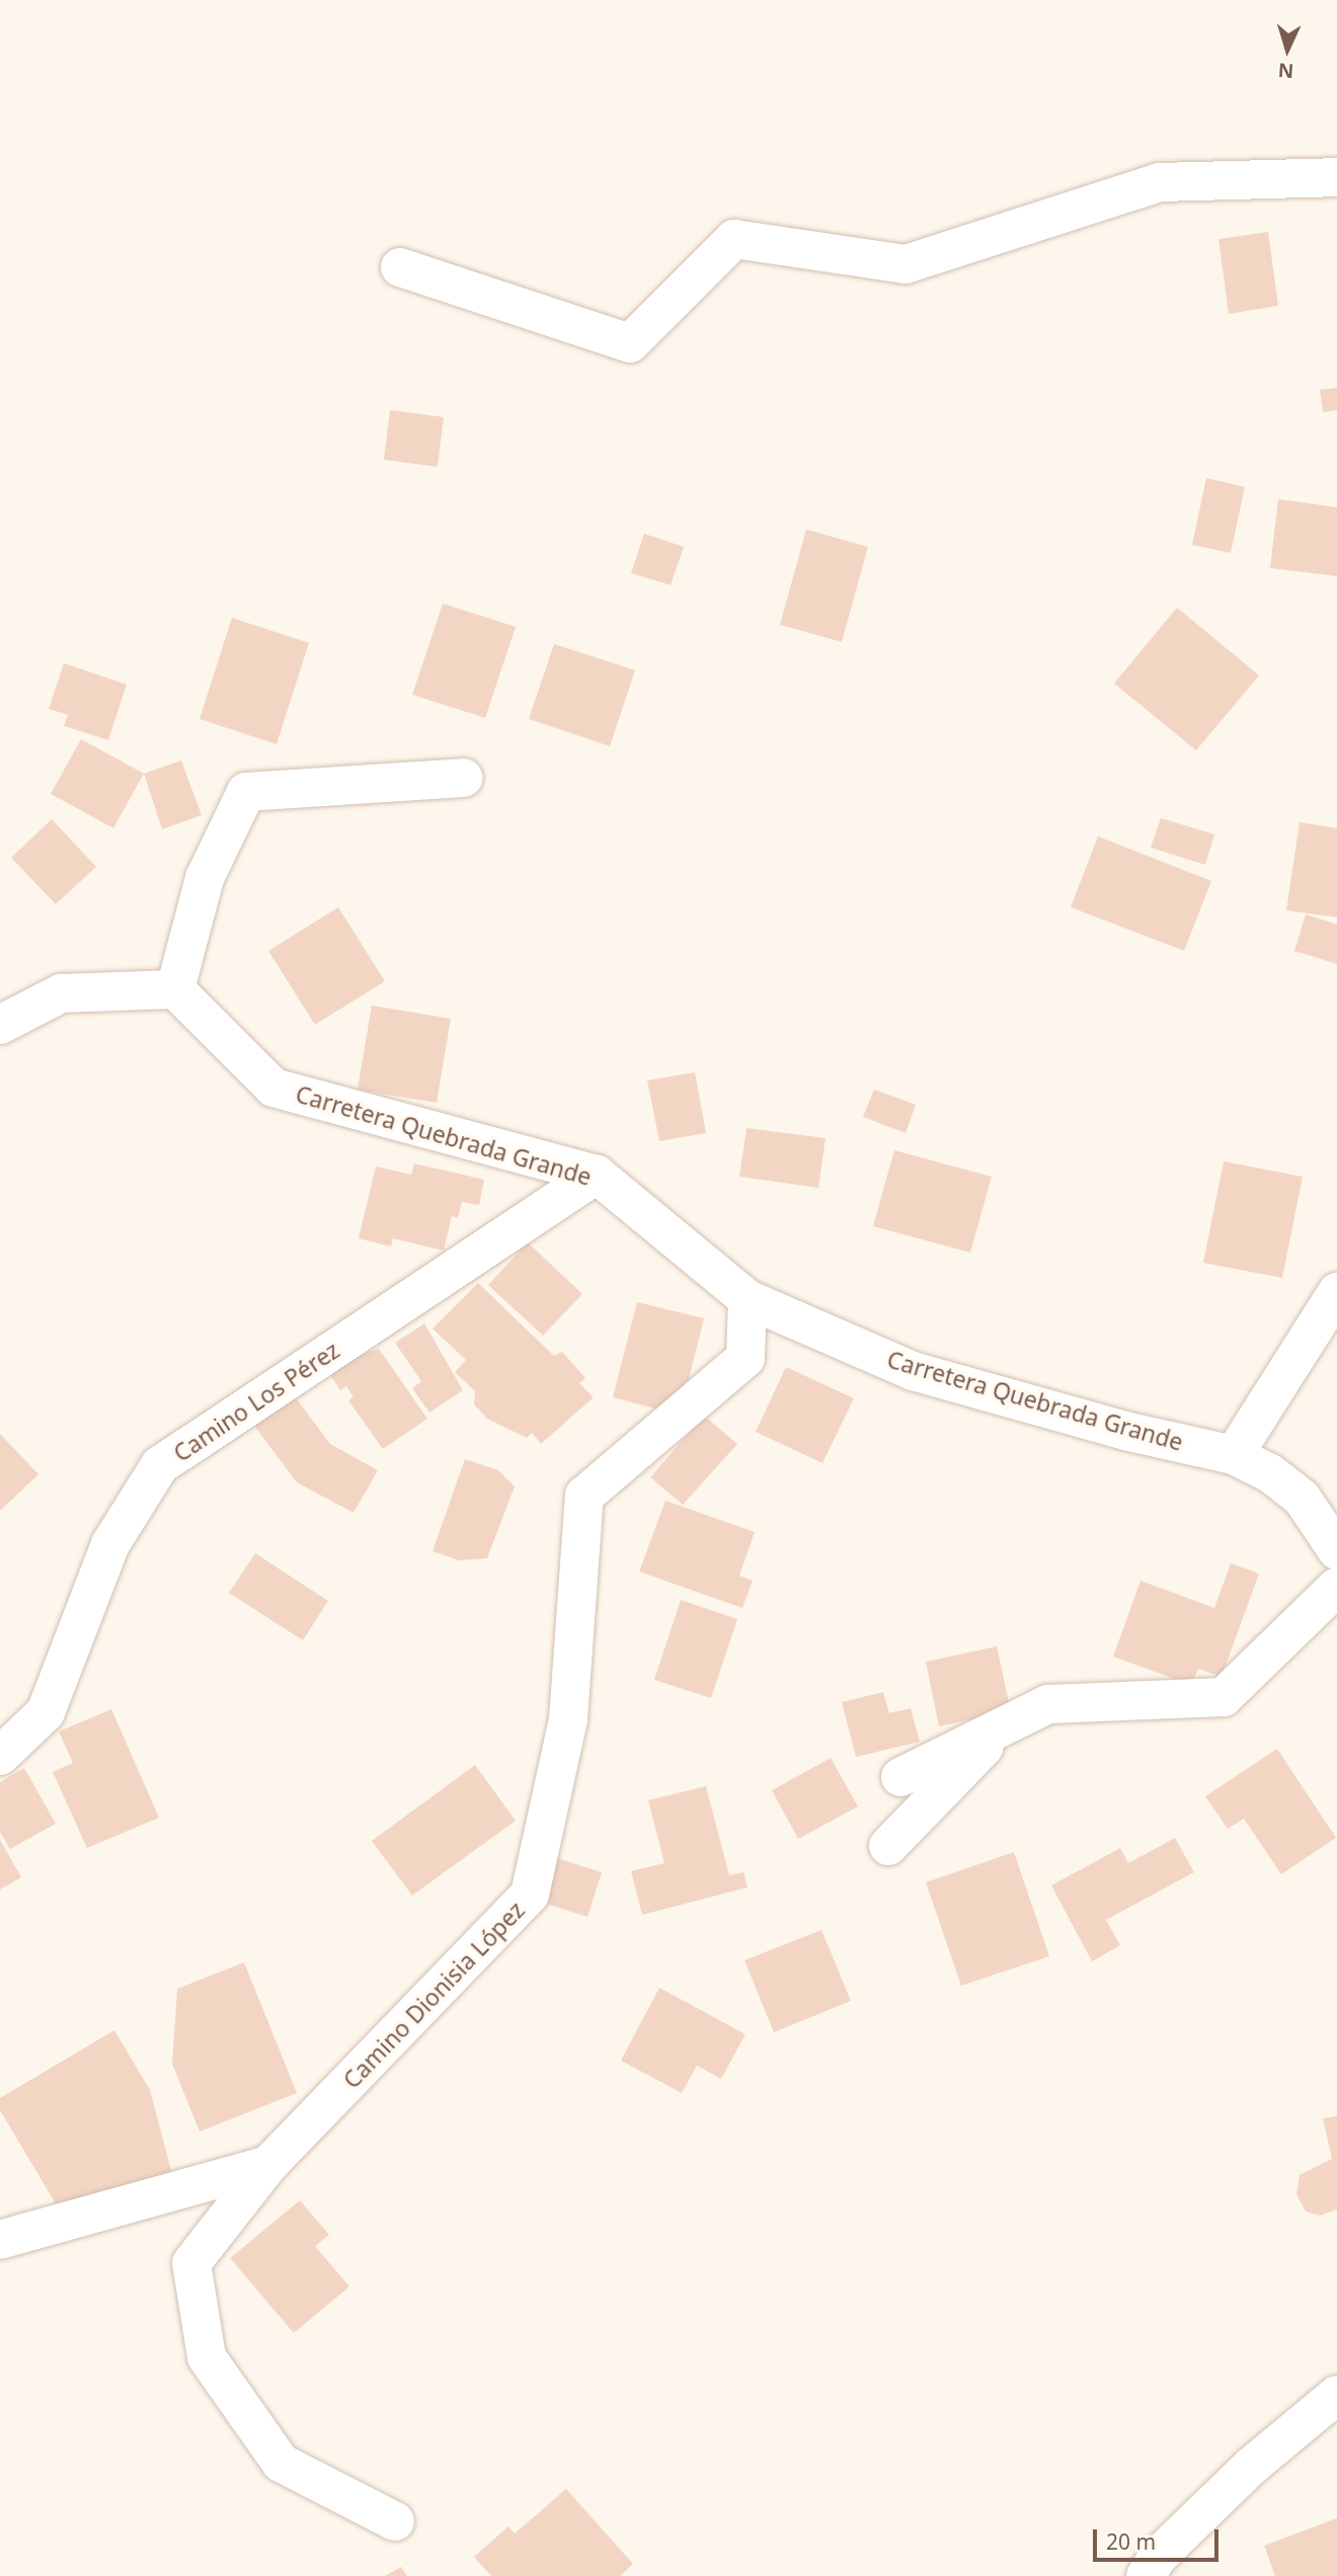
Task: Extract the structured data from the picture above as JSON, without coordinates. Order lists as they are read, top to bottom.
{
  "streets": {
    "street": ["Carretera Quebrada Grande", "Camino Los Pérez", "Camino Dionisia López"]
  },
  "crossings": [
    ["Carretera Quebrada Grande", "Camino Los Pérez"],
    ["Carretera Quebrada Grande", "Camino Dionisia López"]
  ],
  "scale_bar": "20 m",
  "north": "bottom"
}
